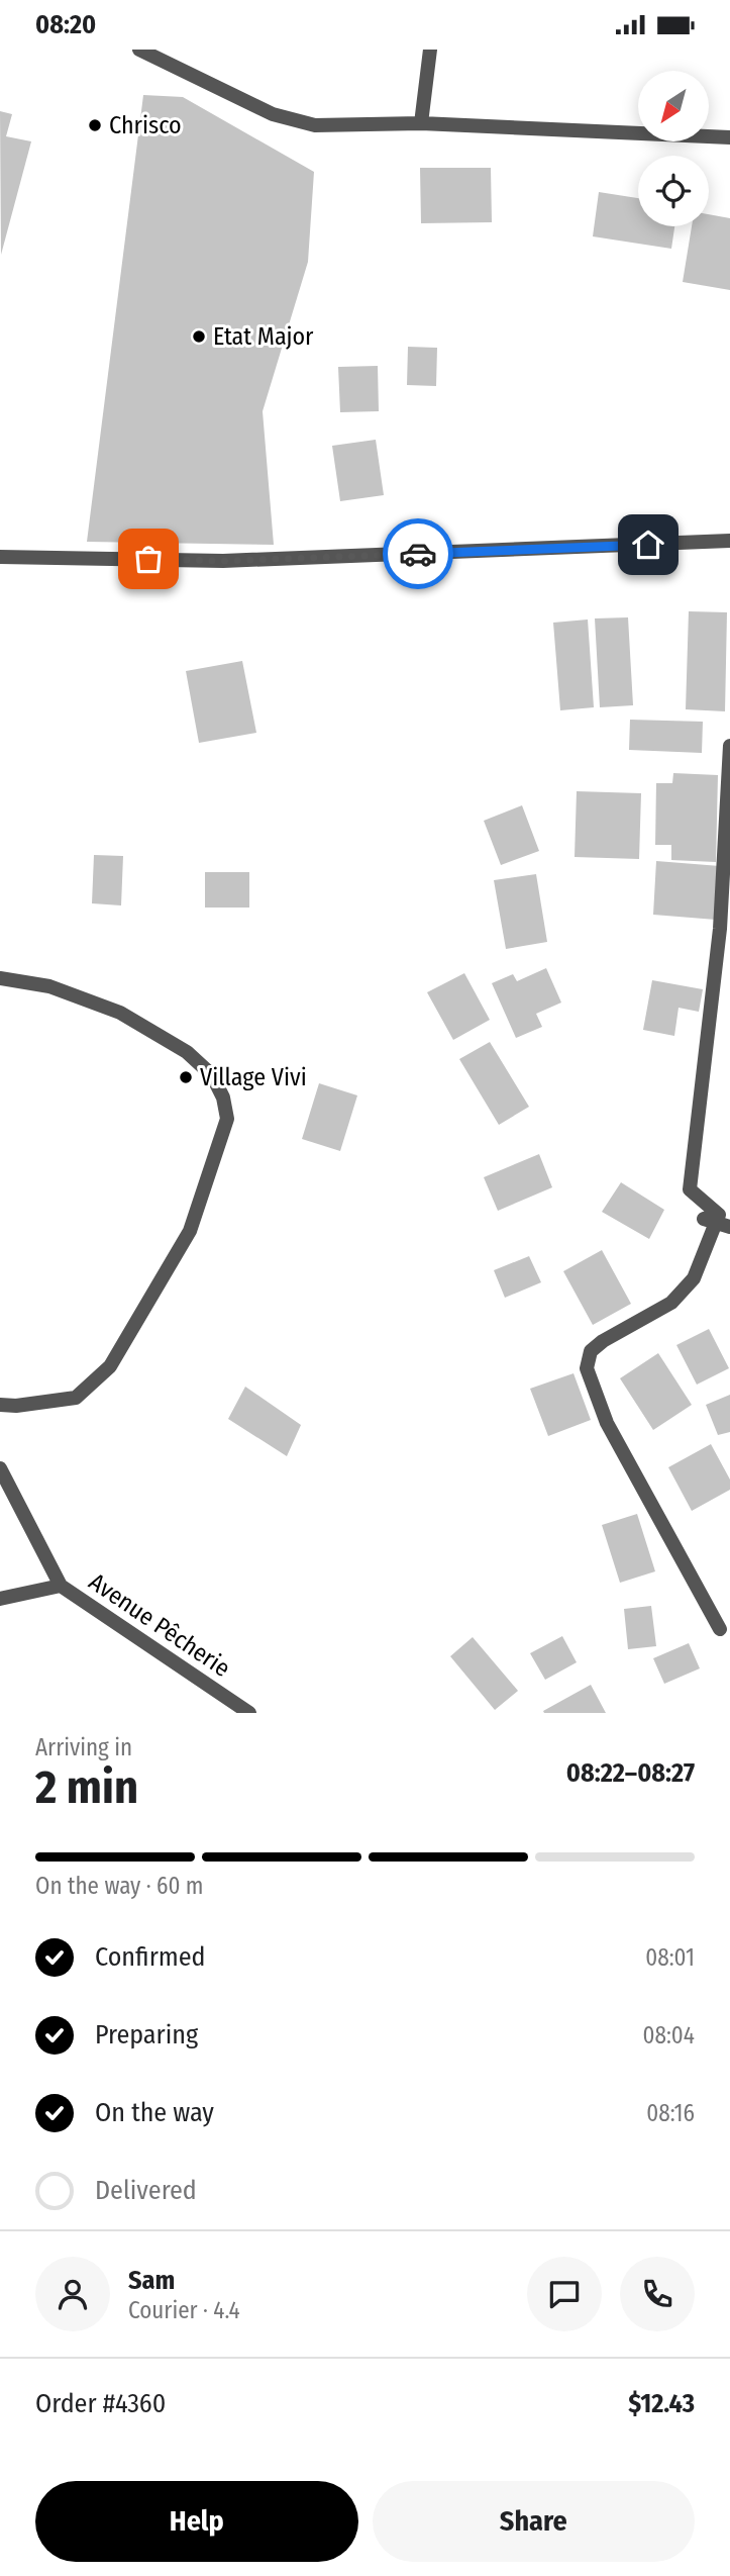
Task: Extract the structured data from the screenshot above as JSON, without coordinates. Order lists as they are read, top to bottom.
{
  "streets": {
    "street": ["Avenue Pêcherie"]
  },
  "places": ["Chrisco", "Etat Major", "Village Vivi"],
  "north": "bottom left",
  "page": {
    "status": "08:20",
    "heading": ["2 min", "Arriving in", "08:22–08:27"],
    "panel": [
      "Sam",
      "Courier · 4.4",
      "Order #4360",
      "$12.43"
    ],
    "bar": "On the way · 60 m",
    "list": [
      ["Confirmed", "08:01"],
      ["Preparing", "08:04"],
      ["On the way", "08:16"],
      "Delivered"
    ],
    "buttons": ["Help", "Share"]
  }
}
